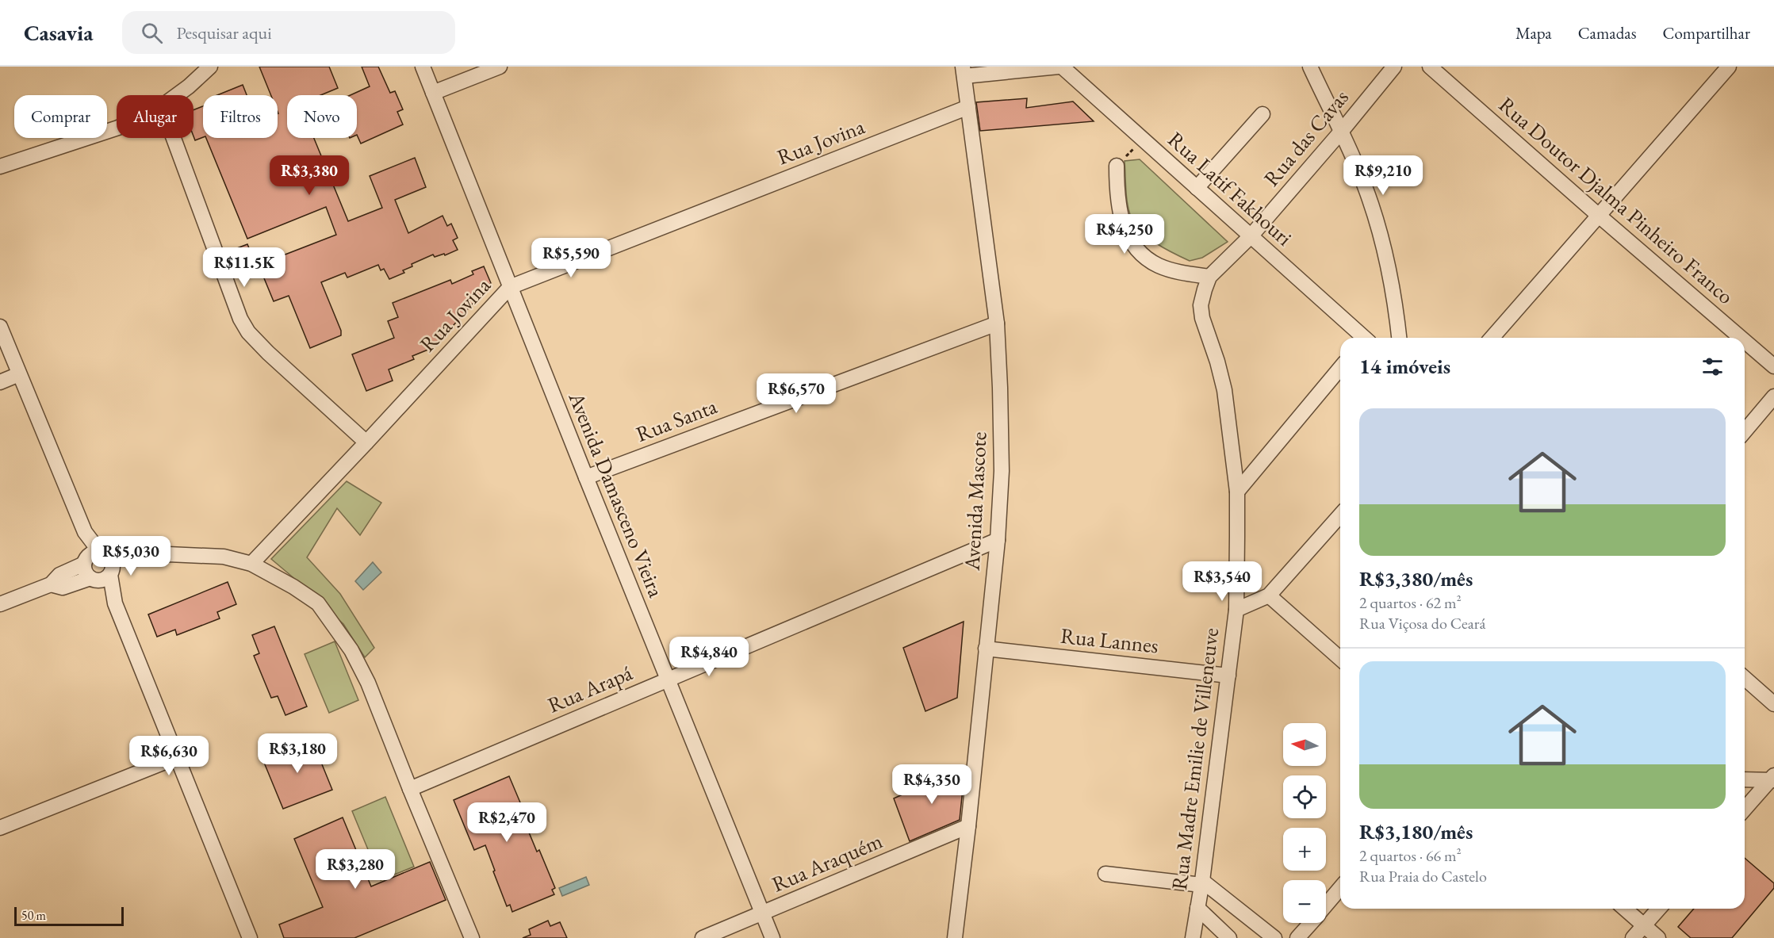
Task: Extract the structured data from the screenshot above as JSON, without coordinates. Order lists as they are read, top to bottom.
{
  "streets": {
    "street": [
      "Rua das Cavas",
      "Rua Jovina",
      "Rua Latif Fakhouri",
      "Rua Doutor Djalma Pinheiro Franco",
      "Rua Santa",
      "Avenida Damasceno Vieira",
      "Avenida Mascote",
      "Rua Lannes",
      "Rua Arapá",
      "Rua Madre Emilie de Villeneuve",
      "Rua Araquém"
    ]
  },
  "crossings": [
    ["Rua das Cavas", "Rua Latif Fakhouri"],
    ["Rua das Cavas", "Rua Madre Emilie de Villeneuve"],
    ["Rua Jovina", "Avenida Damasceno Vieira"],
    ["Rua Jovina", "Avenida Mascote"],
    ["Rua Latif Fakhouri", "Avenida Mascote"],
    ["Rua Santa", "Avenida Damasceno Vieira"],
    ["Rua Santa", "Avenida Mascote"],
    ["Avenida Damasceno Vieira", "Rua Arapá"],
    ["Avenida Damasceno Vieira", "Rua Araquém"],
    ["Avenida Mascote", "Rua Lannes"],
    ["Avenida Mascote", "Rua Arapá"],
    ["Avenida Mascote", "Rua Araquém"],
    ["Rua Lannes", "Rua Madre Emilie de Villeneuve"]
  ],
  "scale_bar": "50 m",
  "north": "left",
  "page": {
    "header": "Casavia",
    "search": "Pesquisar aqui",
    "nav": ["Mapa", "Camadas", "Compartilhar"],
    "chip": [
      "Comprar",
      "Alugar",
      "Filtros",
      "Novo"
    ],
    "price": [
      "R$3,380",
      "R$9,210",
      "R$4,250",
      "R$5,590",
      "R$11.5K",
      "R$6,570",
      "R$5,030",
      "R$3,540",
      "R$4,840",
      "R$3,180",
      "R$6,630",
      "R$4,350",
      "R$2,470",
      "R$3,280"
    ],
    "heading": "14 imóveis",
    "list": [
      {
        "name": "R$3,380/mês",
        "note": "2 quartos · 62 m² · Rua Viçosa do Ceará"
      },
      {
        "name": "R$3,180/mês",
        "note": "2 quartos · 66 m² · Rua Praia do Castelo"
      }
    ],
    "map_buttons": ["+", "−"],
    "scale": "50 m"
  }
}
